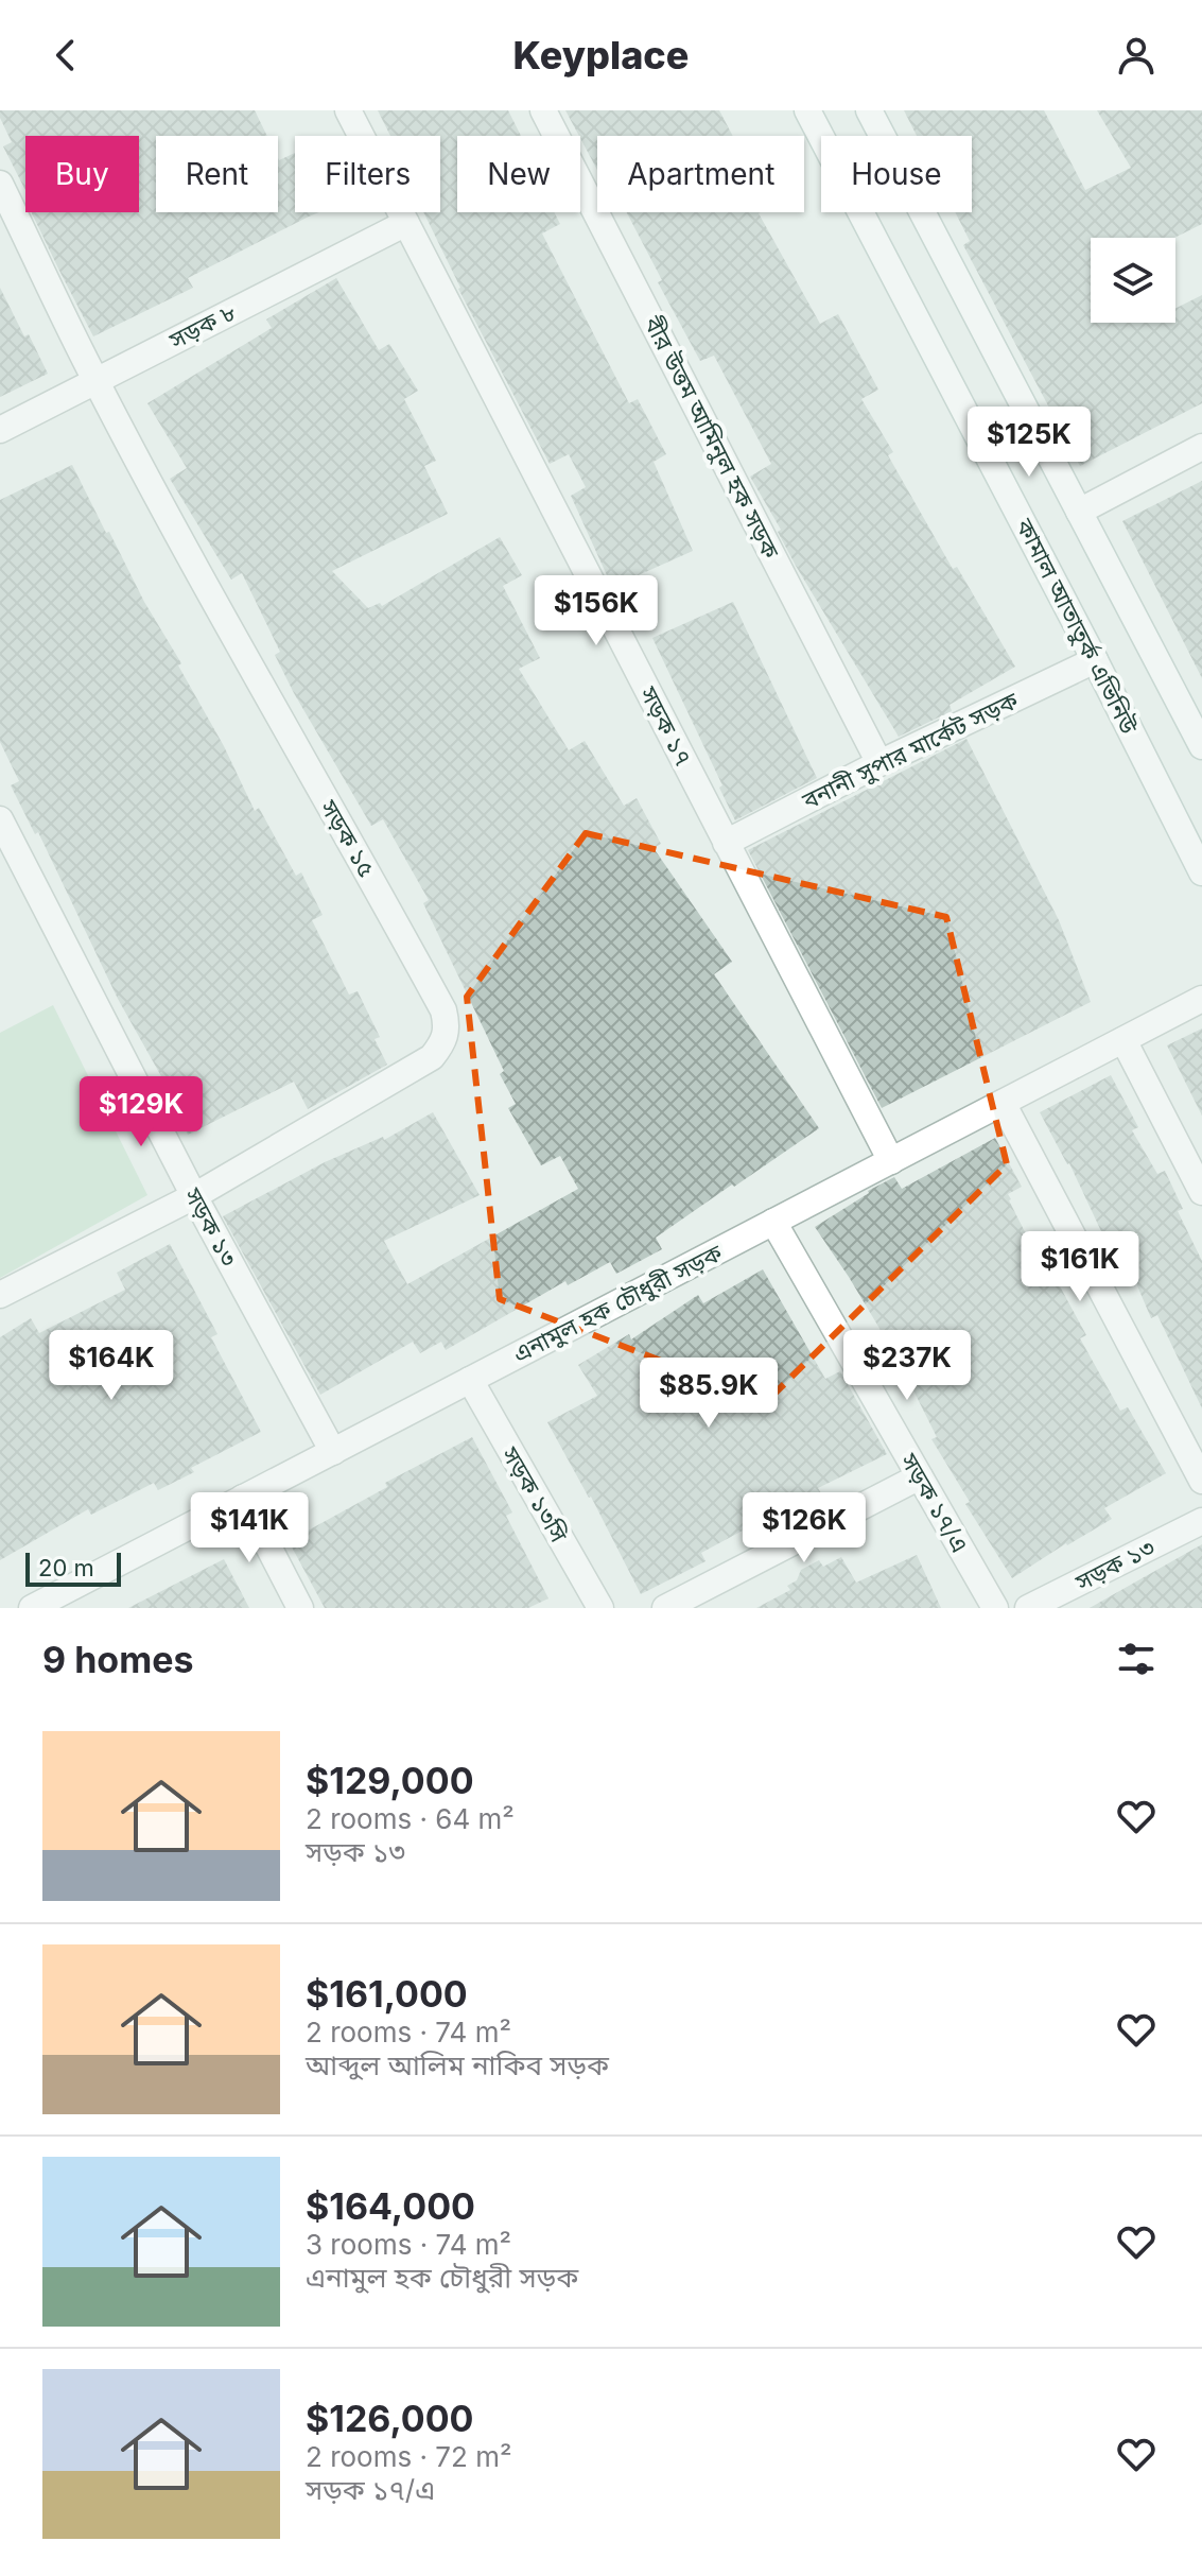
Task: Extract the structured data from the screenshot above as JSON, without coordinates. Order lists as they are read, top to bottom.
{
  "streets": {
    "street": [
      "সড়ক ৮",
      "বীর উত্তম আমিনুল হক সড়ক",
      "কামাল আতাতুর্ক এভিনিউ",
      "সড়ক ১৭",
      "বনানী সুপার মার্কেট সড়ক",
      "সড়ক ১৫",
      "সড়ক ১৩",
      "এনামুল হক চৌধুরী সড়ক",
      "সড়ক ১৩সি",
      "সড়ক ১৭/এ"
    ]
  },
  "crossings": [
    ["সড়ক ৮", "সড়ক ১৭"],
    ["সড়ক ৮", "সড়ক ১৫"],
    ["বীর উত্তম আমিনুল হক সড়ক", "বনানী সুপার মার্কেট সড়ক"],
    ["কামাল আতাতুর্ক এভিনিউ", "বনানী সুপার মার্কেট সড়ক"],
    ["সড়ক ১৭", "বনানী সুপার মার্কেট সড়ক"],
    ["সড়ক ১৭", "এনামুল হক চৌধুরী সড়ক"],
    ["সড়ক ১৫", "সড়ক ১৩"],
    ["সড়ক ১৩", "এনামুল হক চৌধুরী সড়ক"],
    ["এনামুল হক চৌধুরী সড়ক", "সড়ক ১৩সি"],
    ["এনামুল হক চৌধুরী সড়ক", "সড়ক ১৭/এ"]
  ],
  "scale_bar": "20 m",
  "page": {
    "header": "Keyplace",
    "chip": [
      "Buy",
      "Rent",
      "Filters",
      "New",
      "Apartment",
      "House"
    ],
    "price": [
      "$125K",
      "$156K",
      "$129K",
      "$161K",
      "$164K",
      "$237K",
      "$85.9K",
      "$141K",
      "$126K"
    ],
    "scale": "20 m",
    "heading": "9 homes",
    "list": [
      {
        "name": "$129,000",
        "note": "2 rooms · 64 m² · সড়ক ১৩"
      },
      {
        "name": "$161,000",
        "note": "2 rooms · 74 m² · আব্দুল আলিম নাকিব সড়ক"
      },
      {
        "name": "$164,000",
        "note": "3 rooms · 74 m² · এনামুল হক চৌধুরী সড়ক"
      },
      {
        "name": "$126,000",
        "note": "2 rooms · 72 m² · সড়ক ১৭/এ"
      }
    ]
  }
}
